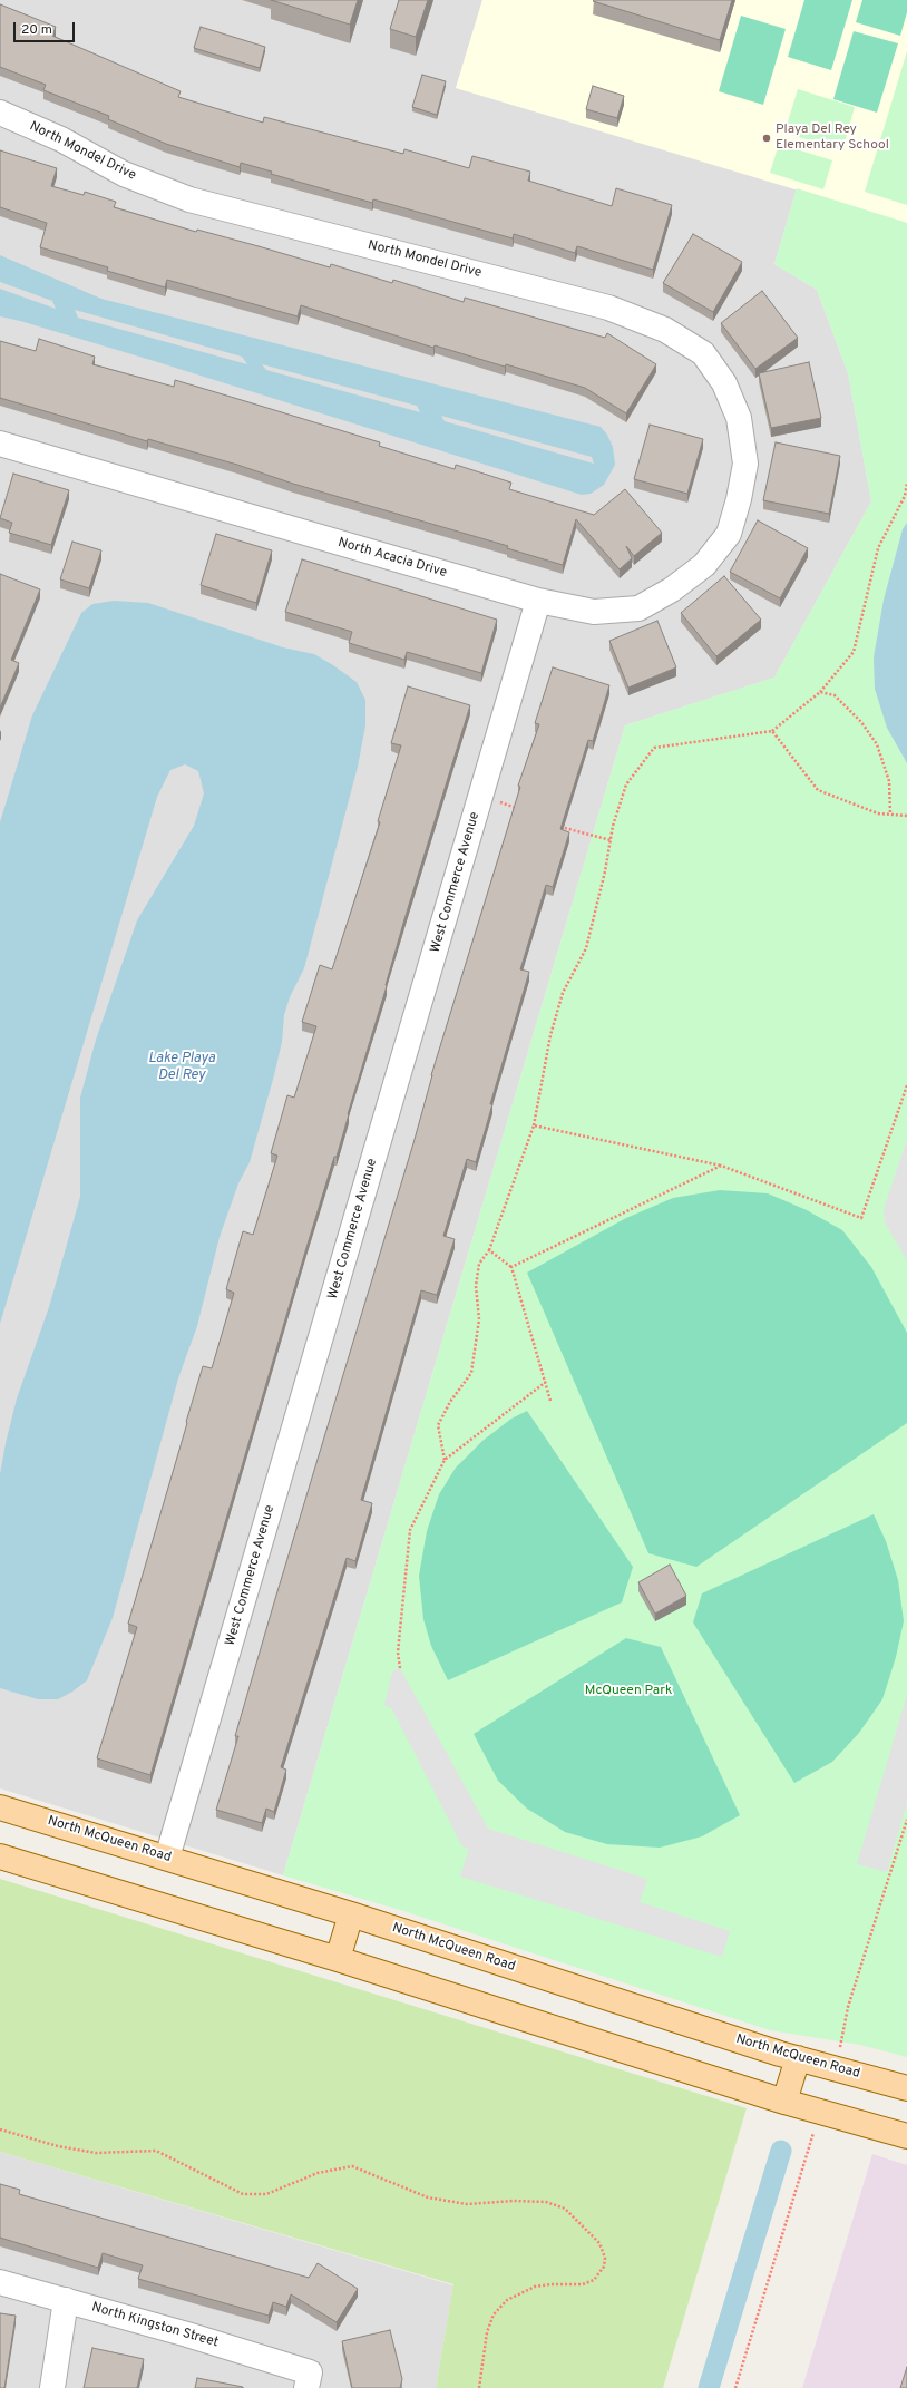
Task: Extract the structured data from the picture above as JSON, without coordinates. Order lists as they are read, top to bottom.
{
  "streets": {
    "main road": ["North McQueen Road"],
    "street": [
      "North Mondel Drive",
      "North Acacia Drive",
      "West Commerce Avenue",
      "North Kingston Street"
    ]
  },
  "crossings": [
    ["North Mondel Drive", "North Acacia Drive"],
    ["North Acacia Drive", "West Commerce Avenue"],
    ["West Commerce Avenue", "North McQueen Road"]
  ],
  "water": ["Lake Playa Del Rey"],
  "parks": ["McQueen Park"],
  "places": ["Playa Del Rey Elementary School"],
  "scale_bar": "20 m"
}
